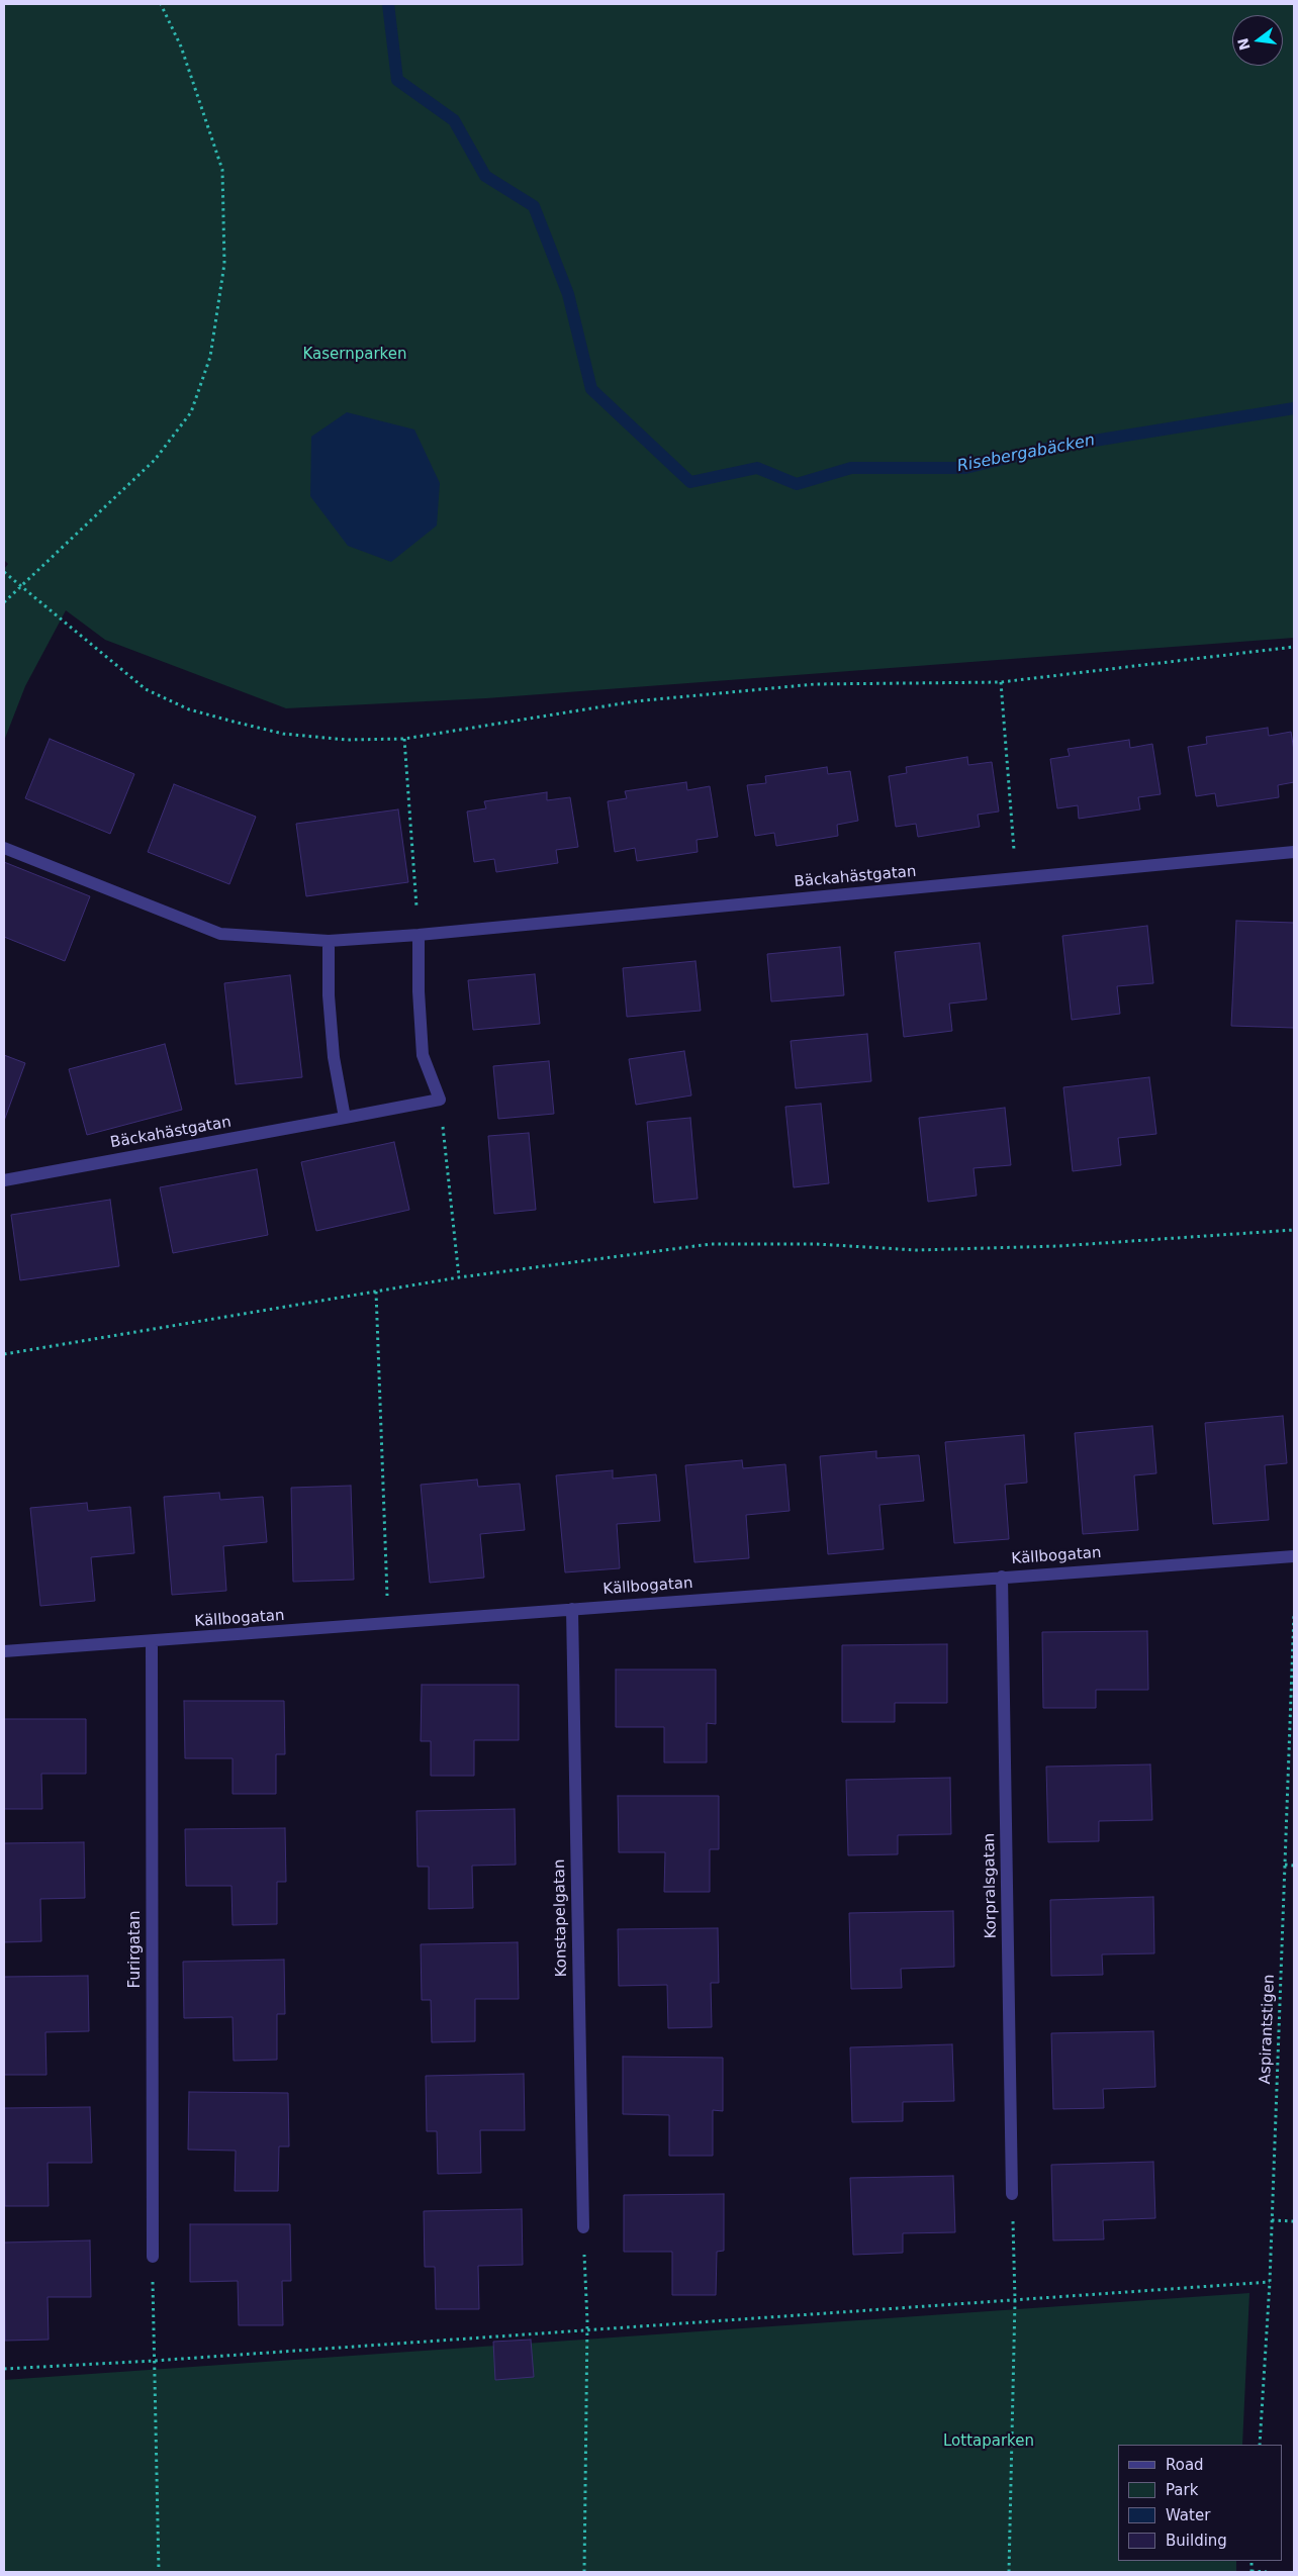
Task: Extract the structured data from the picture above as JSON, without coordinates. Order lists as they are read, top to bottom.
{
  "streets": {
    "street": [
      "Bäckahästgatan",
      "Källbogatan",
      "Korpralsgatan",
      "Konstapelgatan",
      "Furirgatan"
    ],
    "path": ["Aspirantstigen"]
  },
  "crossings": [
    ["Källbogatan", "Korpralsgatan"],
    ["Källbogatan", "Konstapelgatan"],
    ["Källbogatan", "Furirgatan"]
  ],
  "water": ["Risebergabäcken"],
  "parks": ["Kasernparken", "Lottaparken"],
  "legend": [
    "Road",
    "Park",
    "Water",
    "Building"
  ],
  "north": "left"
}
